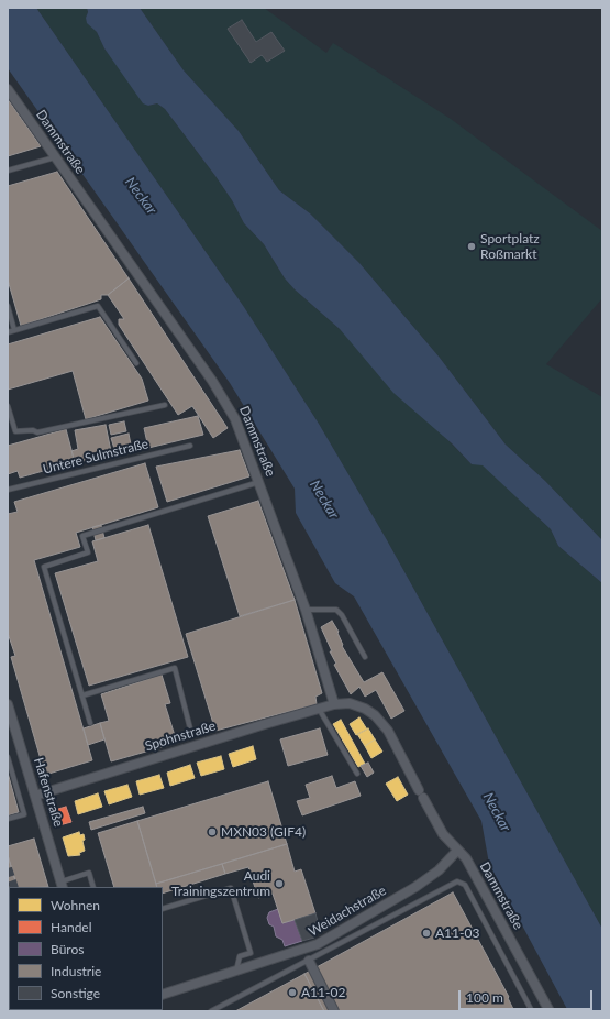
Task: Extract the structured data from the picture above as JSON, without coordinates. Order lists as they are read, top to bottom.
{
  "streets": {
    "street": [
      "Dammstraße",
      "Spohnstraße",
      "Hafenstraße",
      "Weidachstraße"
    ],
    "lane": ["Untere Sulmstraße"]
  },
  "crossings": [
    ["Dammstraße", "Spohnstraße"],
    ["Dammstraße", "Weidachstraße"],
    ["Spohnstraße", "Hafenstraße"]
  ],
  "water": ["Neckar"],
  "places": [
    "Sportplatz Roßmarkt",
    "MXN03 (GIF4)",
    "Audi Trainingszentrum",
    "A11-03",
    "A11-02"
  ],
  "legend": [
    "Wohnen",
    "Handel",
    "Büros",
    "Industrie",
    "Sonstige"
  ],
  "scale_bar": "100 m"
}
